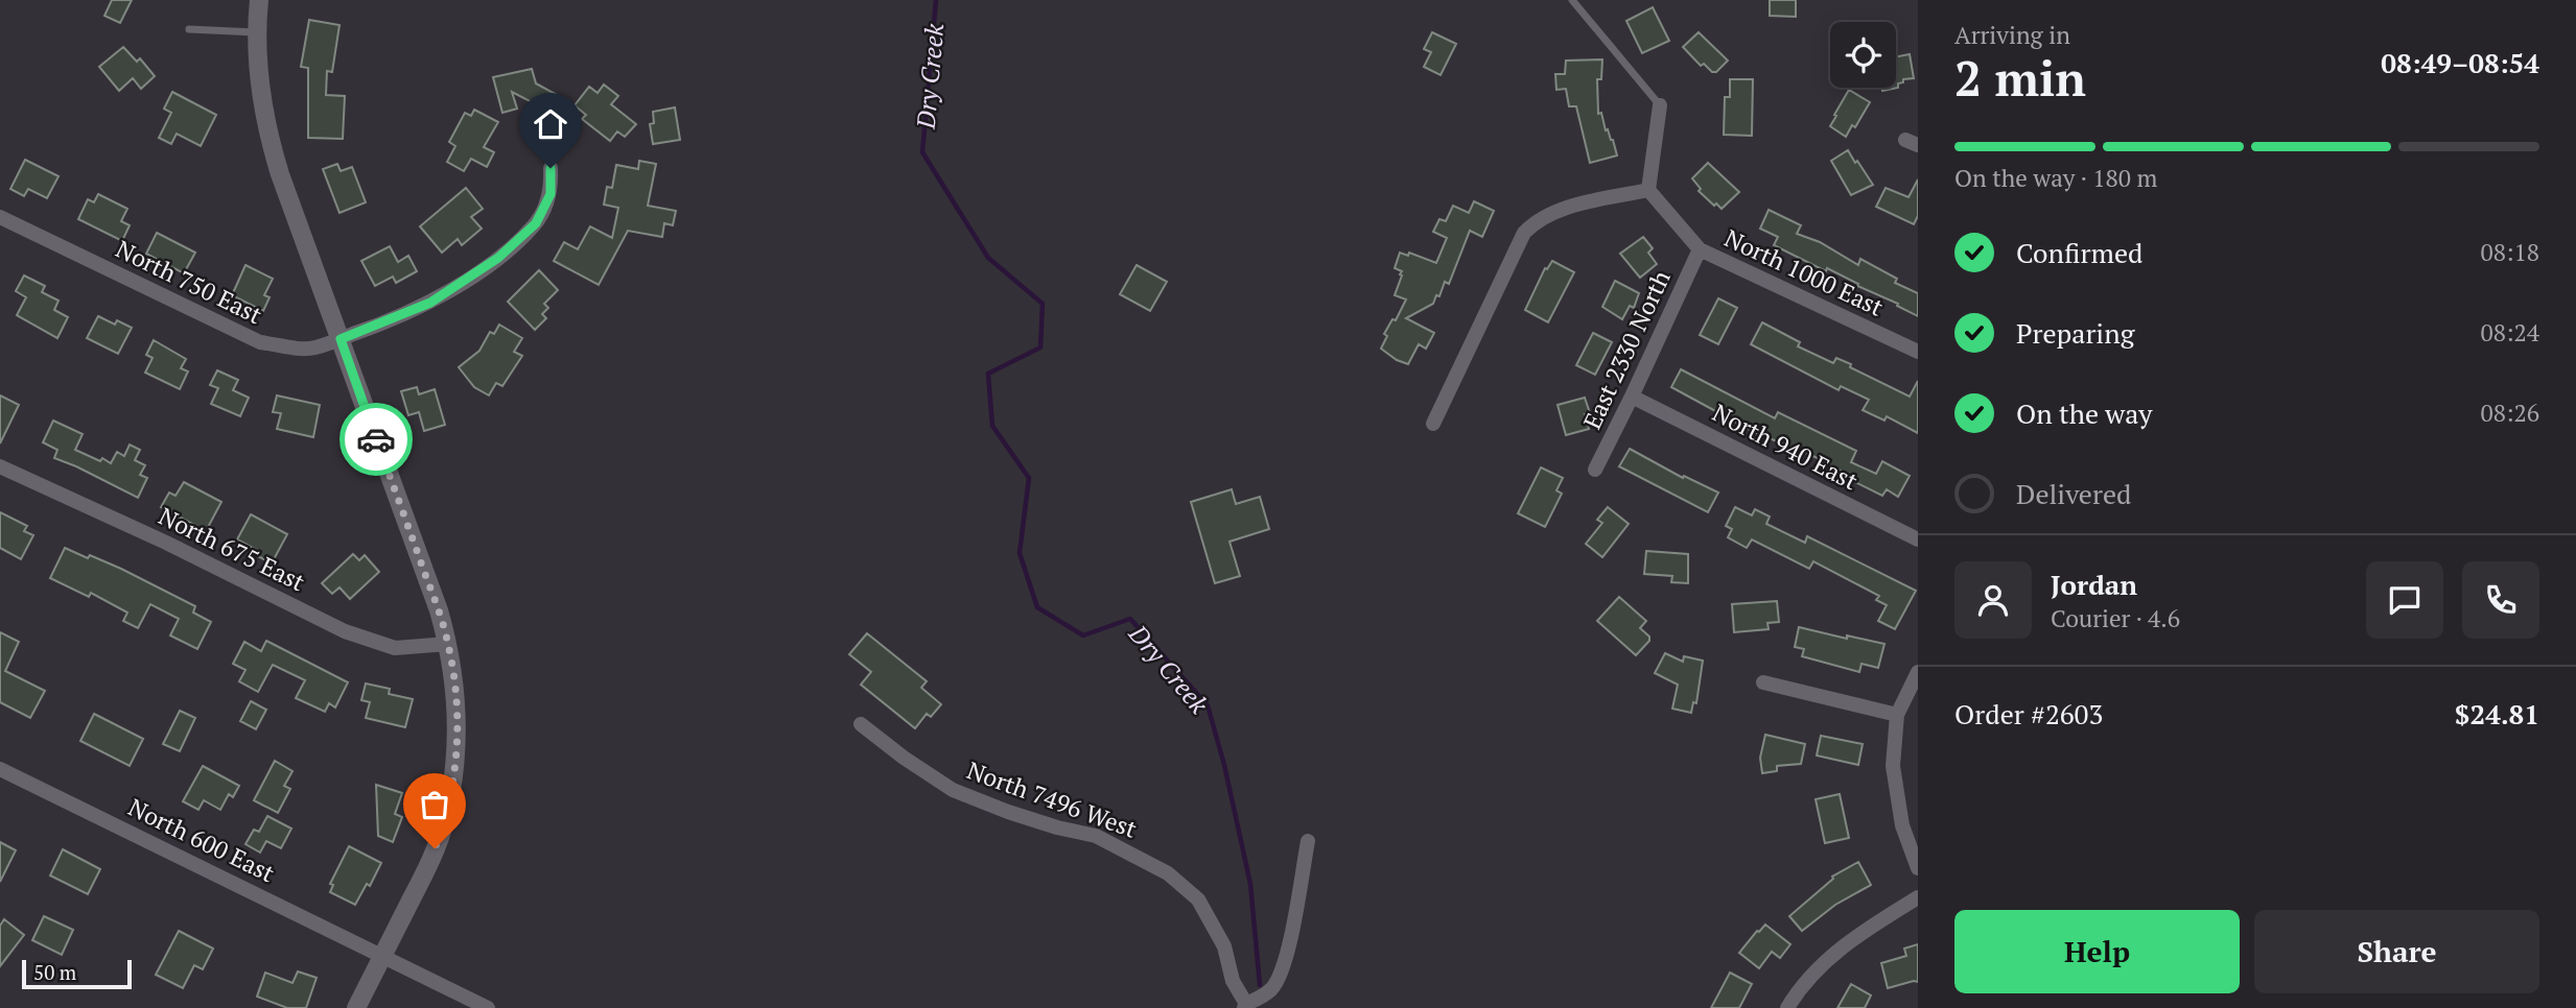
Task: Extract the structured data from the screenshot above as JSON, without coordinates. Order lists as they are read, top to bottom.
{
  "streets": {
    "street": [
      "North 1000 East",
      "North 750 East",
      "East 2330 North",
      "North 940 East",
      "North 675 East",
      "North 7496 West",
      "North 600 East"
    ]
  },
  "crossings": [
    ["North 1000 East", "East 2330 North"],
    ["East 2330 North", "North 940 East"]
  ],
  "water": ["Dry Creek"],
  "scale_bar": "50 m",
  "page": {
    "heading": ["2 min", "Arriving in", "08:49–08:54"],
    "panel": [
      "Jordan",
      "Courier · 4.6",
      "Order #2603",
      "$24.81"
    ],
    "bar": "On the way · 180 m",
    "list": [
      ["Confirmed", "08:18"],
      ["Preparing", "08:24"],
      ["On the way", "08:26"],
      "Delivered"
    ],
    "buttons": ["Help", "Share"],
    "scale": "50 m"
  }
}
